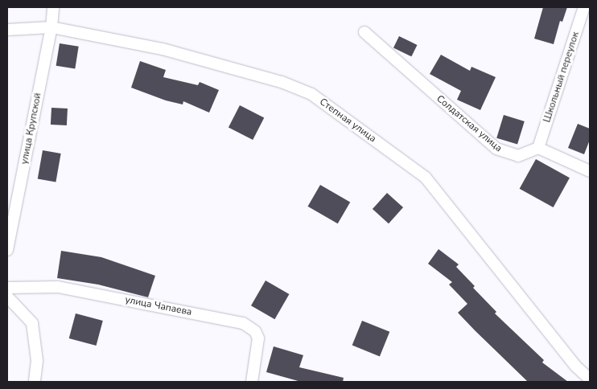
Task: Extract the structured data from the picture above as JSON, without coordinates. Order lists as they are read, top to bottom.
{
  "streets": {
    "street": [
      "Школьный переулок",
      "Степная улица",
      "Солдатская улица",
      "улица Крупской",
      "улица Чапаева"
    ]
  },
  "crossings": [
    ["Школьный переулок", "Солдатская улица"],
    ["Степная улица", "улица Крупской"]
  ]
}
